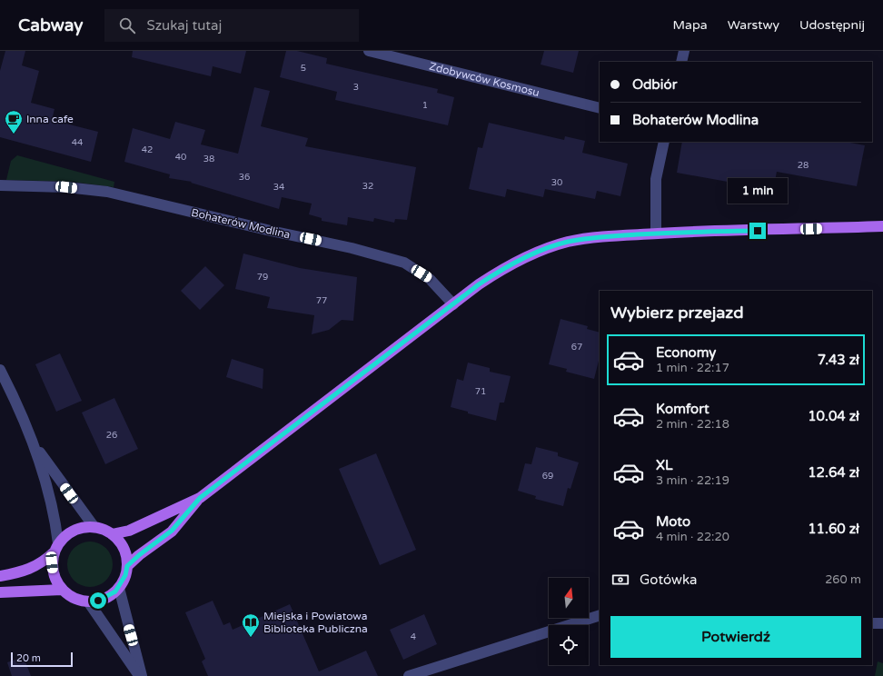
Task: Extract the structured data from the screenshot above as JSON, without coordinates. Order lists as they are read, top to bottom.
{
  "streets": {
    "street": ["Zdobywców Kosmosu", "Bohaterów Modlina"]
  },
  "places": {
    "cafe": ["Inna cafe"],
    "library": ["Miejska i Powiatowa Biblioteka Publiczna"]
  },
  "house_numbers": [
    "5",
    "3",
    "1",
    "44",
    "42",
    "40",
    "38",
    "28",
    "36",
    "30",
    "32",
    "34",
    "79",
    "77",
    "67",
    "71",
    "26",
    "69",
    "4"
  ],
  "scale_bar": "20 m",
  "north": "top",
  "page": {
    "header": "Cabway",
    "search": "Szukaj tutaj",
    "nav": ["Mapa", "Warstwy", "Udostępnij"],
    "banner": ["Odbiór", "Bohaterów Modlina"],
    "bubble": "1 min",
    "heading": "Wybierz przejazd",
    "list": [
      {
        "name": "Economy",
        "note": "1 min · 22:17",
        "value": "7.43 zł"
      },
      {
        "name": "Komfort",
        "note": "2 min · 22:18",
        "value": "10.04 zł"
      },
      {
        "name": "XL",
        "note": "3 min · 22:19",
        "value": "12.64 zł"
      },
      {
        "name": "Moto",
        "note": "4 min · 22:20",
        "value": "11.60 zł"
      }
    ],
    "pay": ["Gotówka", "260 m"],
    "buttons": "Potwierdź",
    "scale": "20 m"
  }
}
